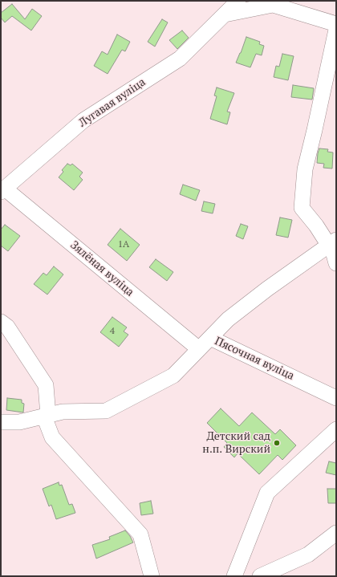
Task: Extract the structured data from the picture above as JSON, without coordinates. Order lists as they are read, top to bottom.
{
  "streets": {
    "street": ["Лугавая вуліца", "Зялёная вуліца", "Пясочная вуліца"]
  },
  "crossings": [
    ["Лугавая вуліца", "Зялёная вуліца"],
    ["Зялёная вуліца", "Пясочная вуліца"]
  ],
  "places": ["Детский сад н.п. Вирский"],
  "house_numbers": ["1А", "4"]
}
